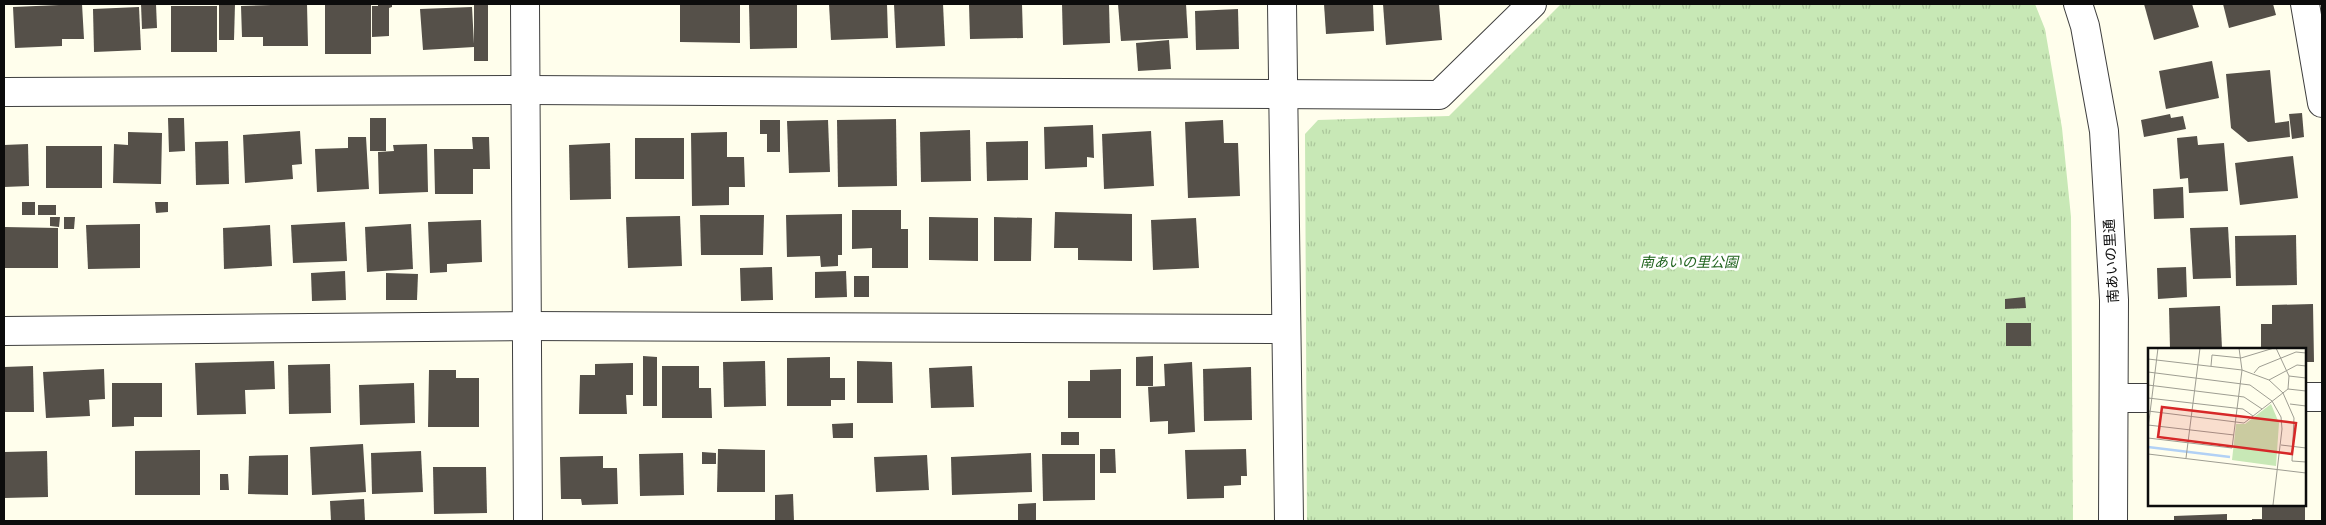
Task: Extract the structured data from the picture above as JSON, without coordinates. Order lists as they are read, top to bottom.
{
  "streets": {
    "street": ["南あいの里通"]
  },
  "parks": ["南あいの里公園"]
}
